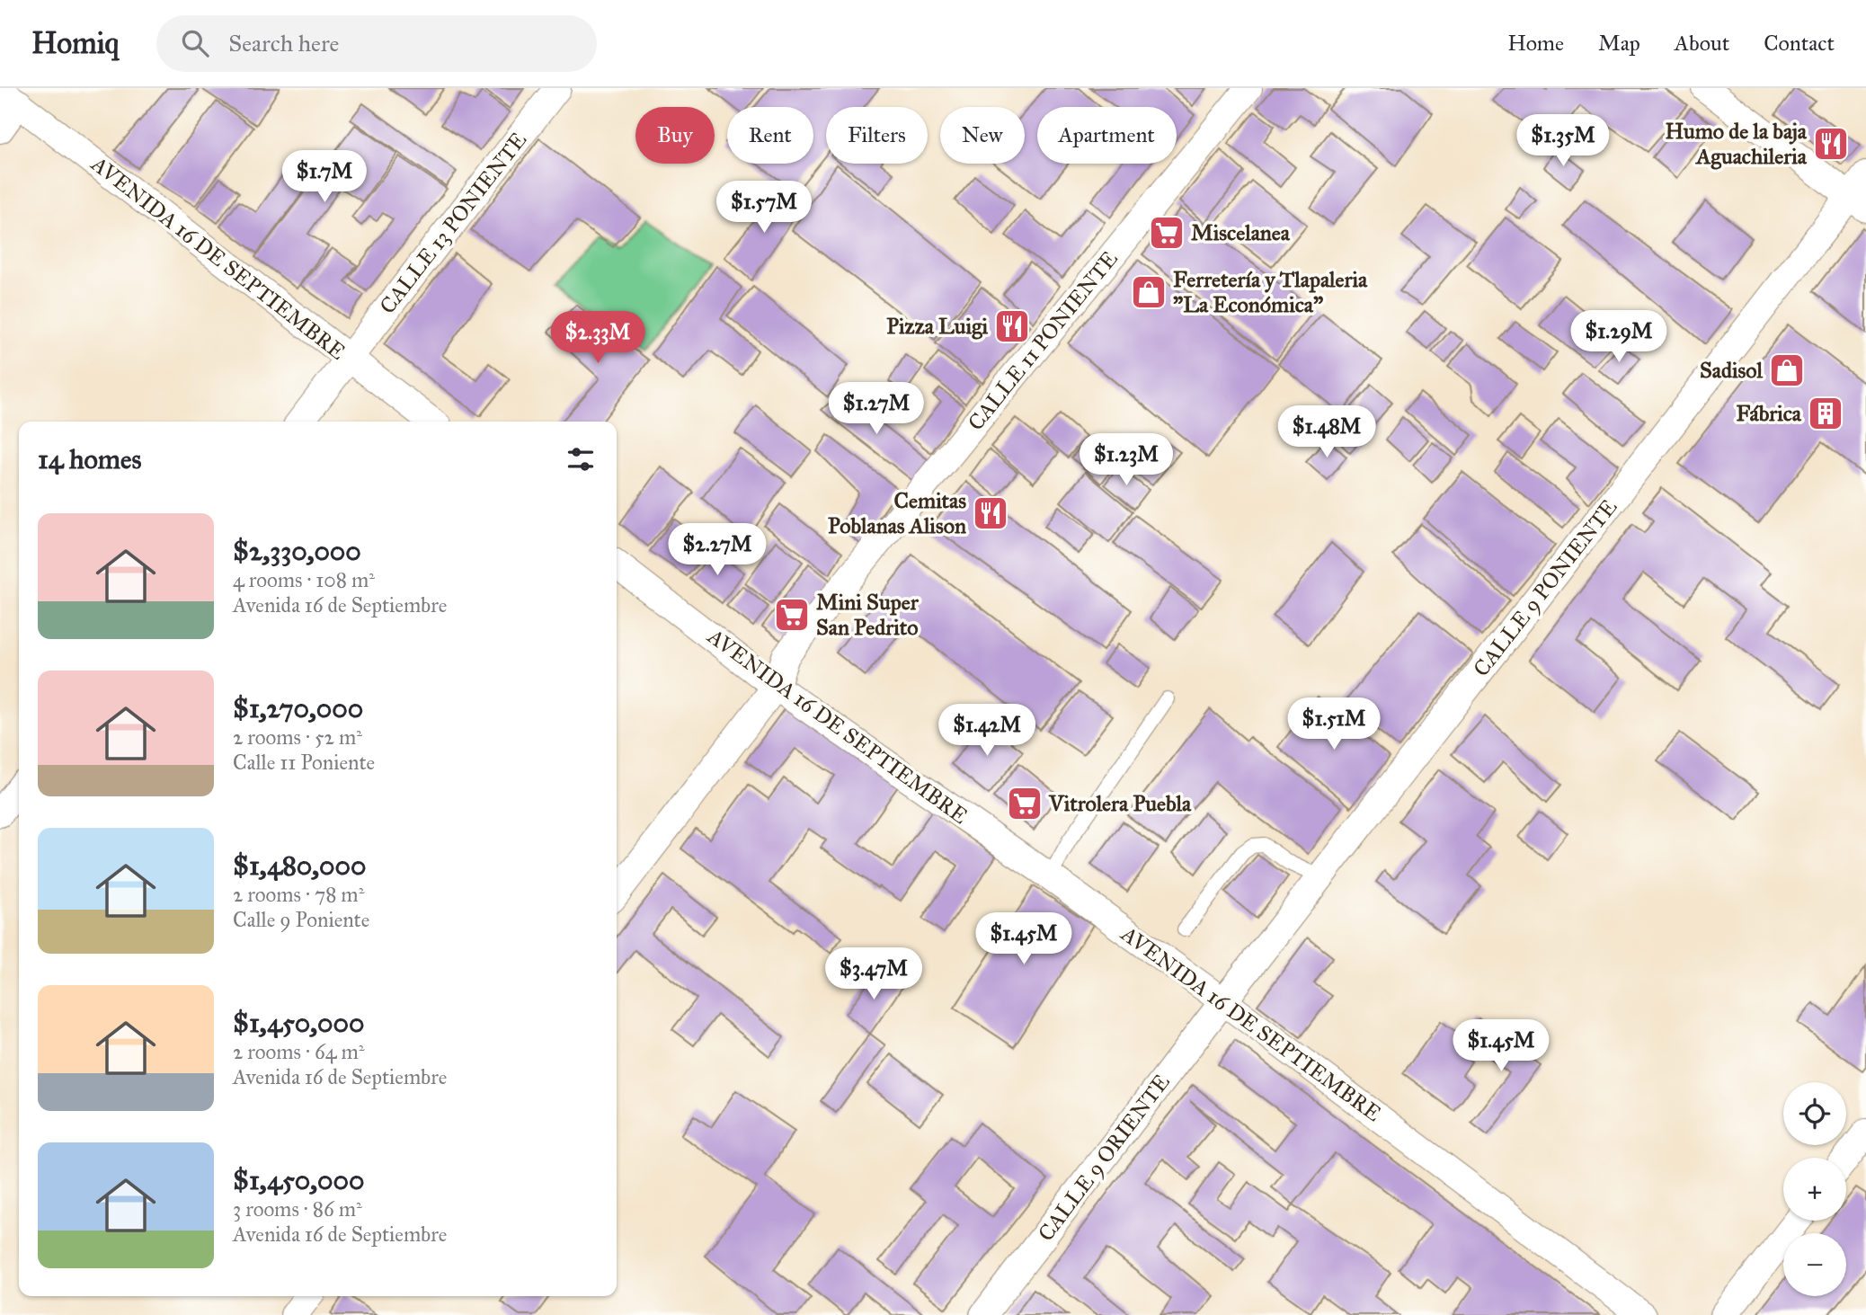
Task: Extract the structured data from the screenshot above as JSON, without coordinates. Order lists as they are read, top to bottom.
{
  "streets": {
    "street": [
      "CALLE 13 PONIENTE",
      "AVENIDA 16 DE SEPTIEMBRE",
      "CALLE 11 PONIENTE",
      "CALLE 9 PONIENTE",
      "CALLE 9 ORIENTE"
    ]
  },
  "crossings": [
    ["CALLE 13 PONIENTE", "AVENIDA 16 DE SEPTIEMBRE"],
    ["AVENIDA 16 DE SEPTIEMBRE", "CALLE 11 PONIENTE"],
    ["AVENIDA 16 DE SEPTIEMBRE", "CALLE 9 PONIENTE"],
    ["AVENIDA 16 DE SEPTIEMBRE", "CALLE 9 ORIENTE"],
    ["CALLE 9 PONIENTE", "CALLE 9 ORIENTE"]
  ],
  "places": {
    "restaurant": ["Humo de la baja Aguachileria", "Pizza Luigi", "Cemitas Poblanas Alison"],
    "supermarket": ["Miscelanea", "Mini Super San Pedrito", "Vitrolera Puebla"],
    "shop": ["Ferretería y Tlapaleria \"La Económica\"", "Sadisol"],
    "building": ["Fábrica"]
  },
  "page": {
    "header": "Homiq",
    "search": "Search here",
    "nav": [
      "Home",
      "Map",
      "About",
      "Contact"
    ],
    "chip": [
      "Buy",
      "Rent",
      "Filters",
      "New",
      "Apartment"
    ],
    "price": [
      "$1.35M",
      "$1.7M",
      "$1.57M",
      "$1.29M",
      "$2.33M",
      "$1.27M",
      "$1.48M",
      "$1.23M",
      "$2.27M",
      "$1.51M",
      "$1.42M",
      "$1.45M",
      "$3.47M",
      "$1.45M"
    ],
    "heading": "14 homes",
    "list": [
      {
        "name": "$2,330,000",
        "note": "4 rooms · 108 m² · Avenida 16 de Septiembre"
      },
      {
        "name": "$1,270,000",
        "note": "2 rooms · 52 m² · Calle 11 Poniente"
      },
      {
        "name": "$1,480,000",
        "note": "2 rooms · 78 m² · Calle 9 Poniente"
      },
      {
        "name": "$1,450,000",
        "note": "2 rooms · 64 m² · Avenida 16 de Septiembre"
      },
      {
        "name": "$1,450,000",
        "note": "3 rooms · 86 m² · Avenida 16 de Septiembre"
      }
    ],
    "map_buttons": ["+", "−"]
  }
}
